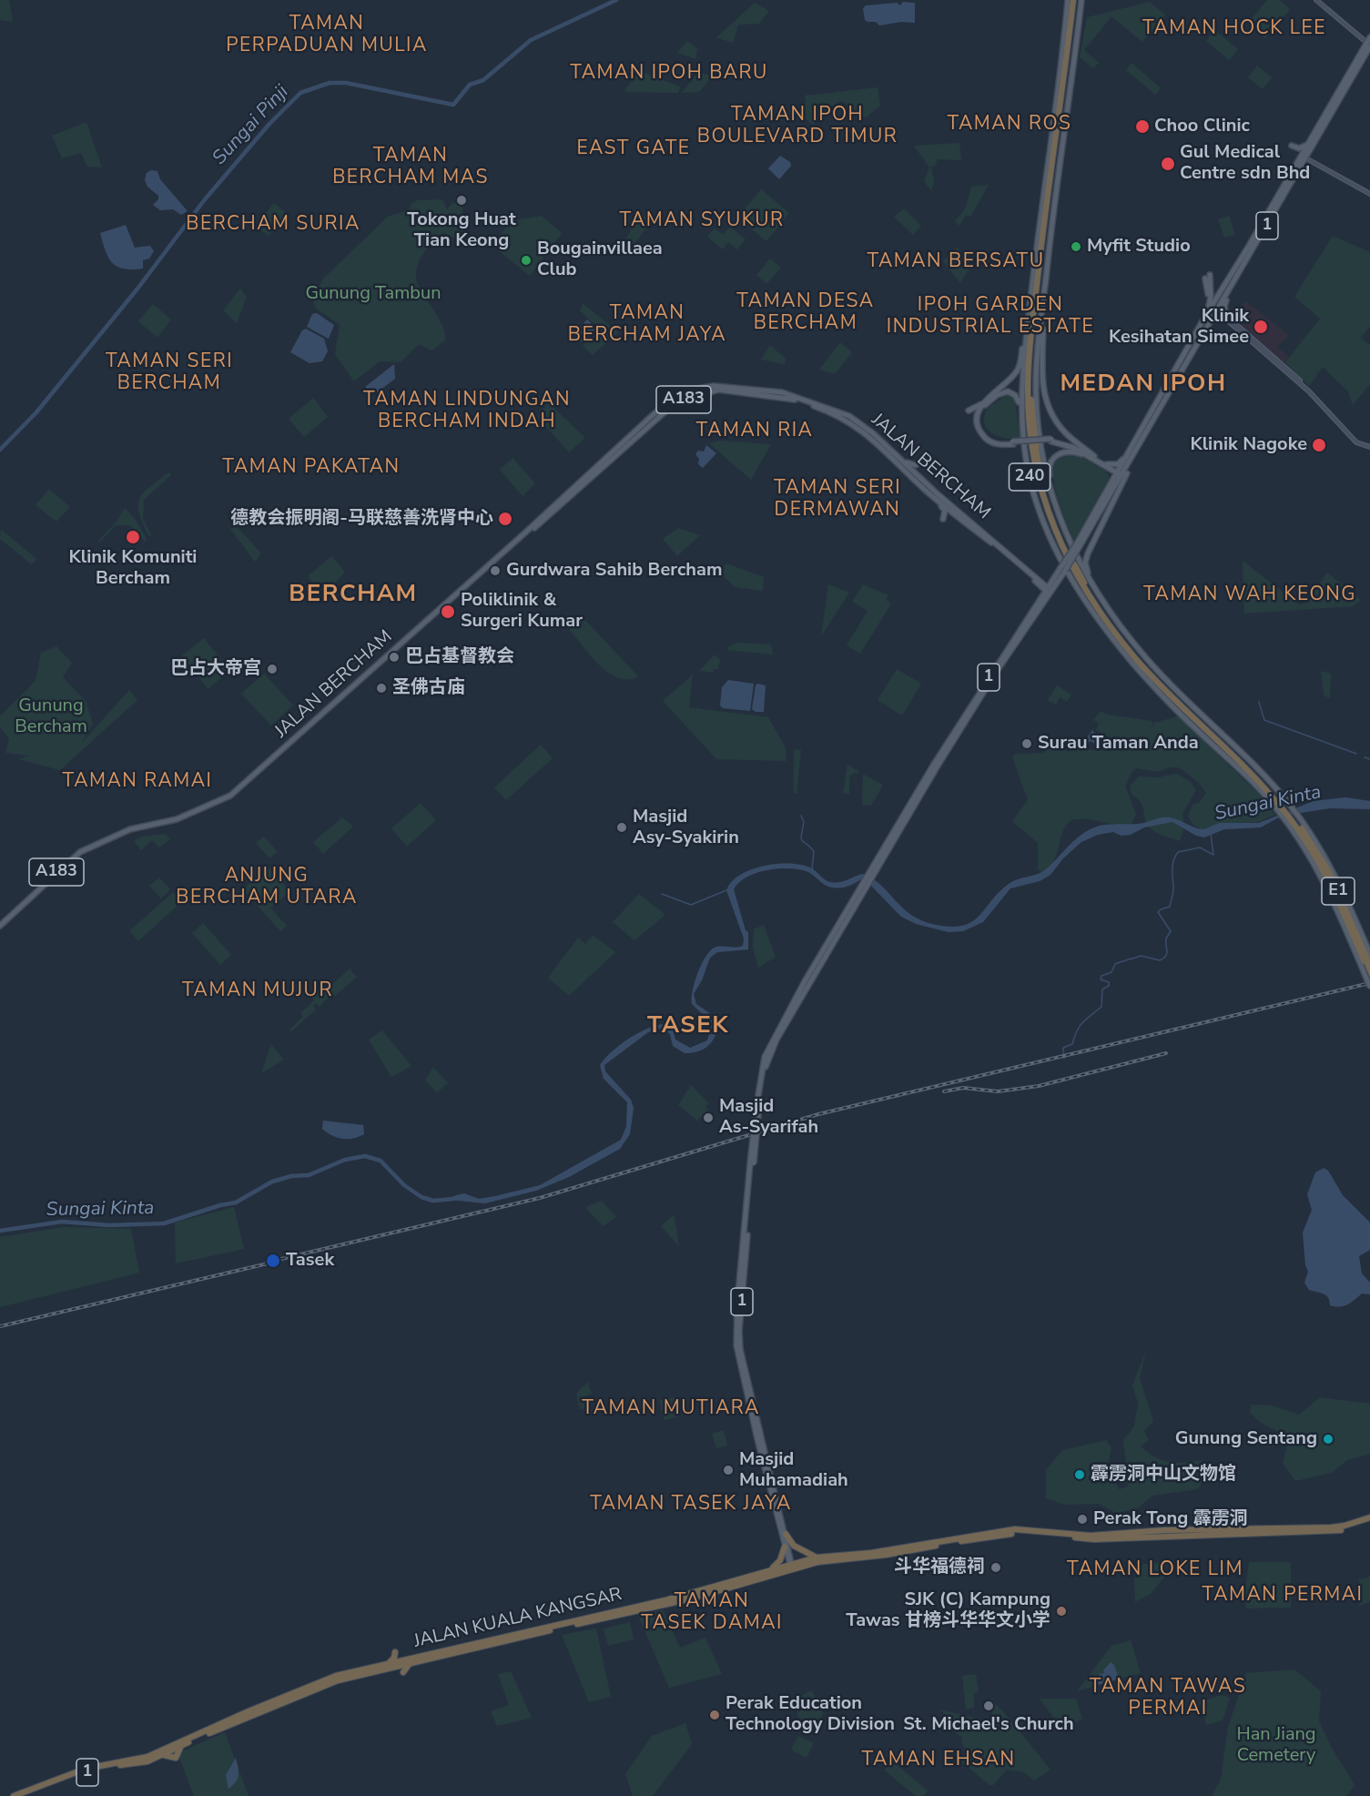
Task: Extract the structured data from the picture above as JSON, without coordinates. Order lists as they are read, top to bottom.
{
  "streets": {
    "highway": ["1", "E1", "JALAN KUALA KANGSAR"],
    "main road": ["A183", "JALAN BERCHAM", "240"]
  },
  "crossings": [
    ["1", "JALAN BERCHAM"],
    ["1", "JALAN KUALA KANGSAR"],
    ["240", "E1"]
  ],
  "districts": [
    "TAMAN PERPADUAN MULIA",
    "TAMAN HOCK LEE",
    "TAMAN IPOH BARU",
    "TAMAN IPOH BOULEVARD TIMUR",
    "TAMAN ROS",
    "EAST GATE",
    "TAMAN BERCHAM MAS",
    "TAMAN SYUKUR",
    "BERCHAM SURIA",
    "TAMAN BERSATU",
    "TAMAN DESA BERCHAM",
    "IPOH GARDEN INDUSTRIAL ESTATE",
    "TAMAN BERCHAM JAYA",
    "TAMAN SERI BERCHAM",
    "MEDAN IPOH",
    "TAMAN LINDUNGAN BERCHAM INDAH",
    "TAMAN RIA",
    "TAMAN PAKATAN",
    "TAMAN SERI DERMAWAN",
    "BERCHAM",
    "TAMAN WAH KEONG",
    "TAMAN RAMAI",
    "ANJUNG BERCHAM UTARA",
    "TAMAN MUJUR",
    "TASEK",
    "TAMAN MUTIARA",
    "TAMAN TASEK JAYA",
    "TAMAN LOKE LIM",
    "TAMAN PERMAI",
    "TAMAN TASEK DAMAI",
    "TAMAN TAWAS PERMAI",
    "TAMAN EHSAN"
  ],
  "water": ["Sungai Pinji", "Sungai Kinta"],
  "parks": ["Gunung Tambun", "Gunung Bercham", "Han Jiang Cemetery"],
  "places": [
    "Choo Clinic",
    "Gul Medical Centre sdn Bhd",
    "Tokong Huat Tian Keong",
    "Myfit Studio",
    "Bougainvillaea Club",
    "Klinik Kesihatan Simee",
    "Klinik Nagoke",
    "德教会振明阁-马联慈善洗肾中心",
    "Klinik Komuniti Bercham",
    "Gurdwara Sahib Bercham",
    "Poliklinik & Surgeri Kumar",
    "巴占基督教会",
    "巴占大帝宫",
    "圣佛古庙",
    "Surau Taman Anda",
    "Masjid Asy-Syakirin",
    "Masjid As-Syarifah",
    "Tasek",
    "Gunung Sentang",
    "Masjid Muhamadiah",
    "霹雳洞中山文物馆",
    "Perak Tong 霹雳洞",
    "斗华福德祠",
    "SJK (C) Kampung Tawas 甘榜斗华华文小学",
    "St. Michael's Church",
    "Perak Education Technology Division"
  ]
}
